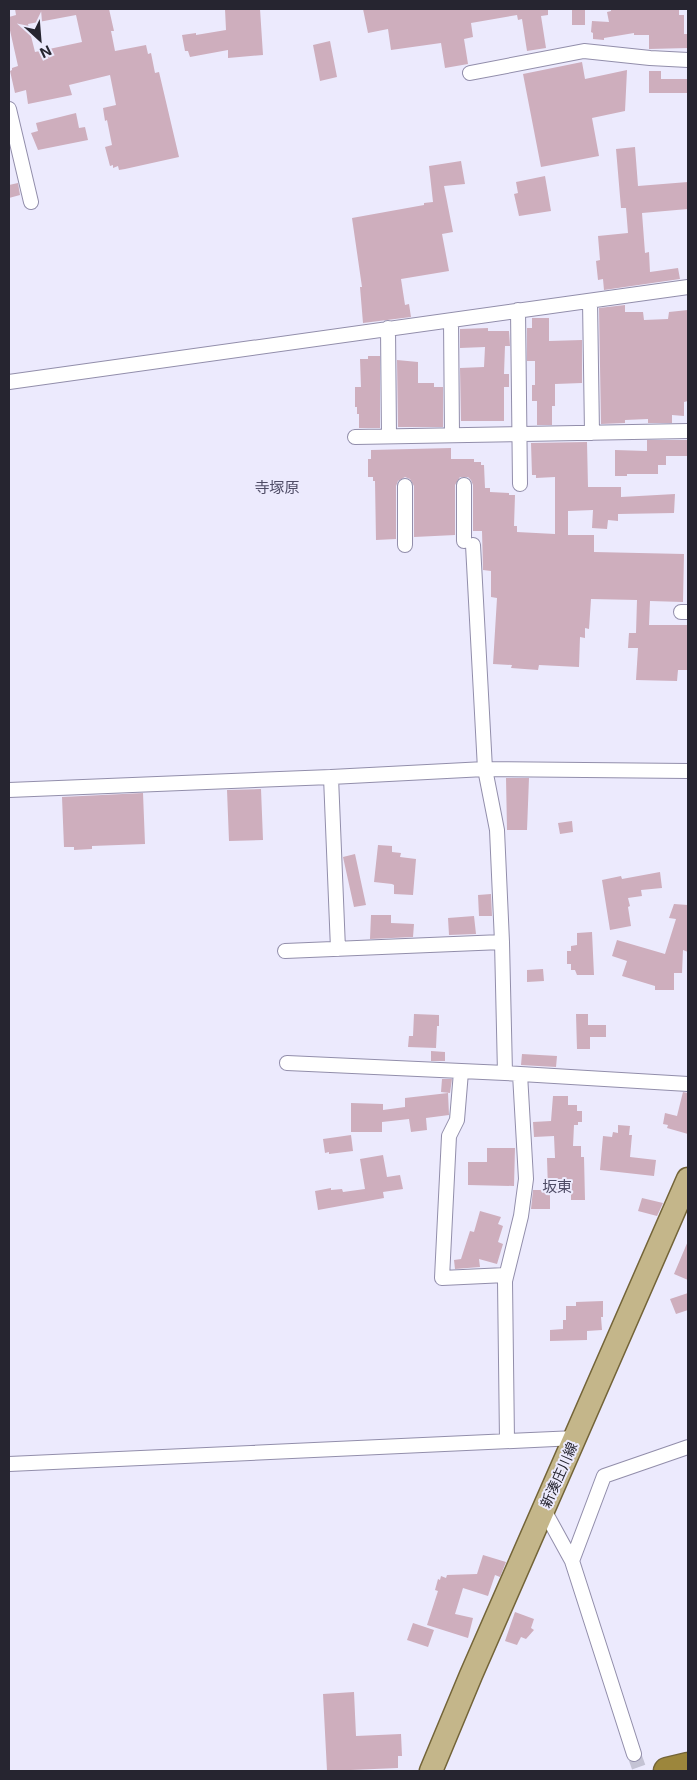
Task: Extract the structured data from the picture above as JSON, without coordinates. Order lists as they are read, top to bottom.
{
  "streets": {
    "main road": ["新湊庄川線"]
  },
  "districts": ["寺塚原", "坂東"],
  "north": "bottom right"
}
